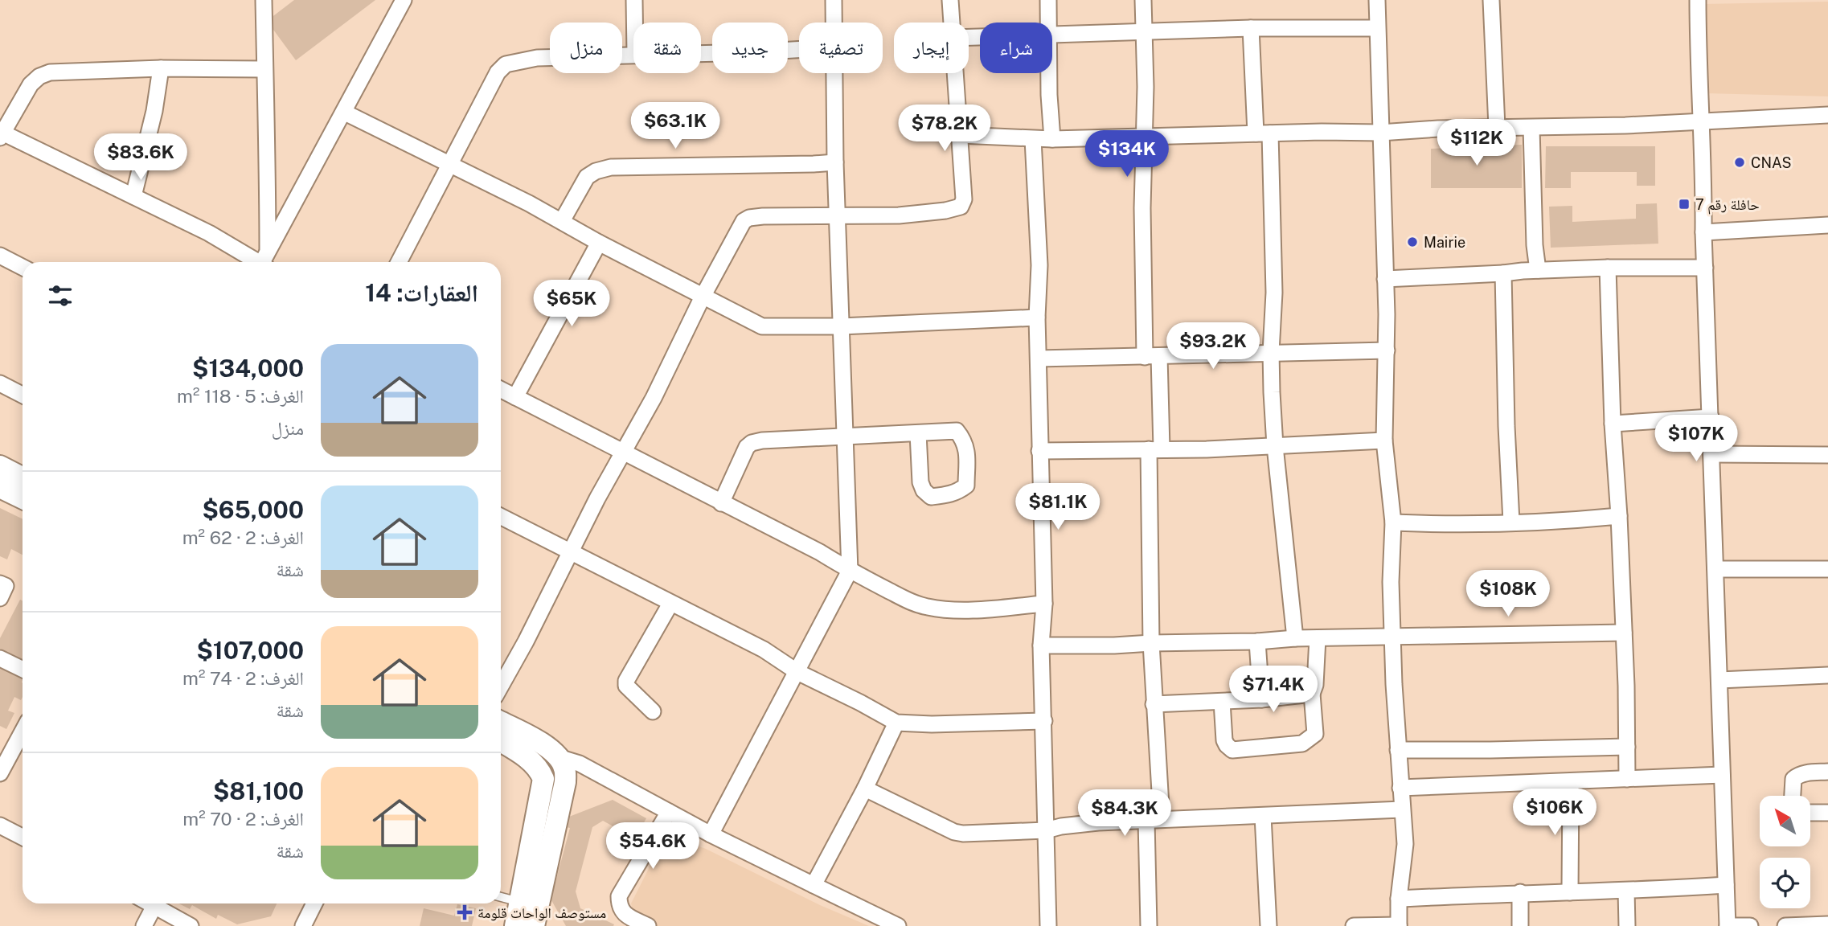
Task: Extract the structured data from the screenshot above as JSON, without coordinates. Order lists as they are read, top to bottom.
{
  "places": {
    "other": ["CNAS", "Mairie"],
    "transit": ["حافلة رقم 7"],
    "health": ["مستوصف الواحات قلومة"]
  },
  "north": "top left",
  "page": {
    "chip": [
      "شراء",
      "إيجار",
      "تصفية",
      "جديد",
      "شقة",
      "منزل"
    ],
    "price": [
      "$63.1K",
      "$78.2K",
      "$112K",
      "$134K",
      "$83.6K",
      "$65K",
      "$93.2K",
      "$107K",
      "$81.1K",
      "$108K",
      "$71.4K",
      "$106K",
      "$84.3K",
      "$54.6K"
    ],
    "heading": "العقارات: 14",
    "list": [
      {
        "name": "$134,000",
        "note": "الغرف: 5 · 118 m² · منزل"
      },
      {
        "name": "$65,000",
        "note": "الغرف: 2 · 62 m² · شقة"
      },
      {
        "name": "$107,000",
        "note": "الغرف: 2 · 74 m² · شقة"
      },
      {
        "name": "$81,100",
        "note": "الغرف: 2 · 70 m² · شقة"
      }
    ]
  }
}
